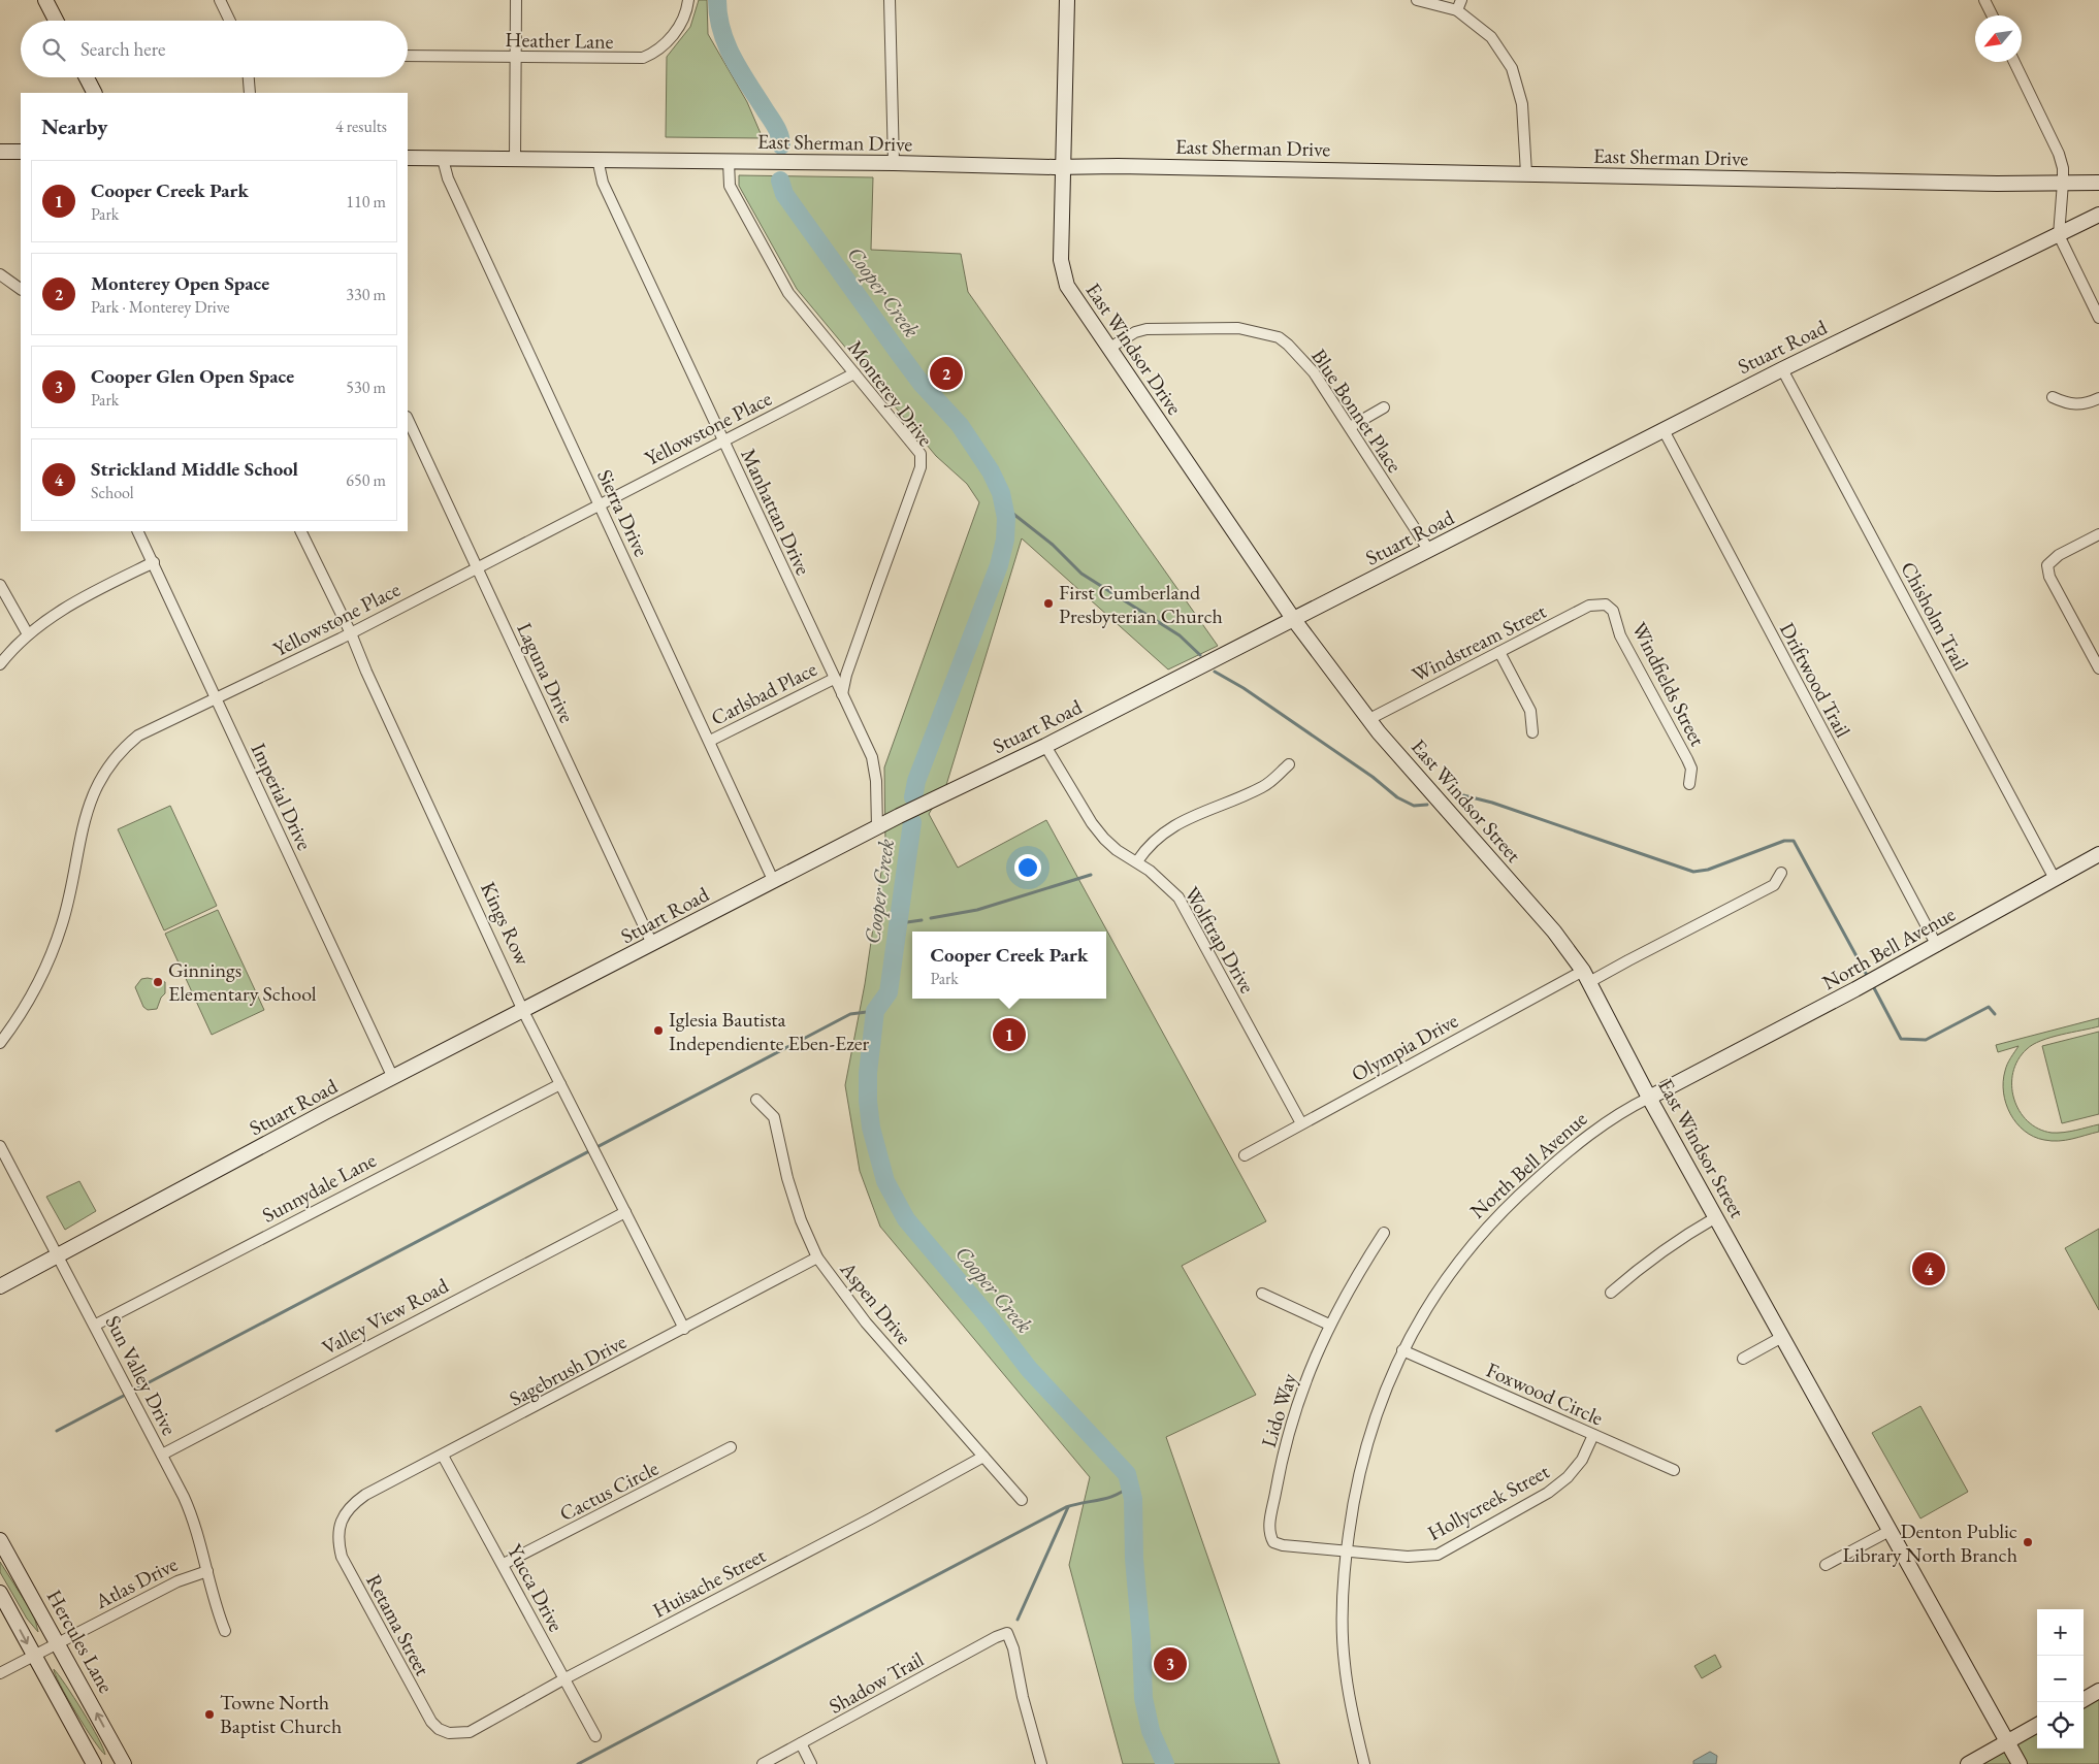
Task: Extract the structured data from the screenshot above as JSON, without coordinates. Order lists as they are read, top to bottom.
{
  "streets": {
    "street": [
      "Heather Lane",
      "East Sherman Drive",
      "Stuart Road",
      "East Windsor Drive",
      "Monterey Drive",
      "Blue Bonnet Place",
      "Yellowstone Place",
      "Manhattan Drive",
      "Sierra Drive",
      "Chisholm Trail",
      "Windstream Street",
      "Laguna Drive",
      "Driftwood Trail",
      "Windfields Street",
      "Carlsbad Place",
      "Imperial Drive",
      "East Windsor Street",
      "Kings Row",
      "Wolftrap Drive",
      "North Bell Avenue",
      "Olympia Drive",
      "Sunnydale Lane",
      "Aspen Drive",
      "Valley View Road",
      "Sagebrush Drive",
      "Sun Valley Drive",
      "Foxwood Circle",
      "Lido Way",
      "Cactus Circle",
      "Hollycreek Street",
      "Atlas Drive",
      "Huisache Street",
      "Yucca Drive",
      "Retama Street",
      "Hercules Lane",
      "Shadow Trail"
    ]
  },
  "crossings": [
    ["East Sherman Drive", "East Windsor Drive"],
    ["East Sherman Drive", "Monterey Drive"],
    ["East Sherman Drive", "Manhattan Drive"],
    ["East Sherman Drive", "Sierra Drive"],
    ["Stuart Road", "East Windsor Drive"],
    ["Stuart Road", "Blue Bonnet Place"],
    ["Stuart Road", "Manhattan Drive"],
    ["Stuart Road", "Sierra Drive"],
    ["Stuart Road", "Chisholm Trail"],
    ["Stuart Road", "Laguna Drive"],
    ["Stuart Road", "Driftwood Trail"],
    ["Stuart Road", "Imperial Drive"],
    ["Stuart Road", "East Windsor Street"],
    ["Stuart Road", "Kings Row"],
    ["Stuart Road", "Wolftrap Drive"],
    ["Stuart Road", "Sun Valley Drive"],
    ["East Windsor Drive", "Blue Bonnet Place"],
    ["East Windsor Drive", "East Windsor Street"],
    ["Monterey Drive", "Yellowstone Place"],
    ["Monterey Drive", "Manhattan Drive"],
    ["Yellowstone Place", "Manhattan Drive"],
    ["Yellowstone Place", "Sierra Drive"],
    ["Yellowstone Place", "Laguna Drive"],
    ["Yellowstone Place", "Imperial Drive"],
    ["Yellowstone Place", "Kings Row"],
    ["Manhattan Drive", "Carlsbad Place"],
    ["Sierra Drive", "Carlsbad Place"],
    ["Chisholm Trail", "North Bell Avenue"],
    ["Windstream Street", "Windfields Street"],
    ["Windstream Street", "East Windsor Street"],
    ["Driftwood Trail", "North Bell Avenue"],
    ["East Windsor Street", "North Bell Avenue"],
    ["East Windsor Street", "Olympia Drive"],
    ["Kings Row", "Sunnydale Lane"],
    ["Kings Row", "Valley View Road"],
    ["Kings Row", "Sagebrush Drive"],
    ["Wolftrap Drive", "Olympia Drive"],
    ["North Bell Avenue", "Foxwood Circle"],
    ["North Bell Avenue", "Lido Way"],
    ["North Bell Avenue", "Hollycreek Street"],
    ["Sunnydale Lane", "Sun Valley Drive"],
    ["Aspen Drive", "Sagebrush Drive"],
    ["Aspen Drive", "Huisache Street"],
    ["Valley View Road", "Sun Valley Drive"],
    ["Sagebrush Drive", "Yucca Drive"],
    ["Sagebrush Drive", "Retama Street"],
    ["Sun Valley Drive", "Atlas Drive"],
    ["Foxwood Circle", "Hollycreek Street"],
    ["Lido Way", "Hollycreek Street"],
    ["Cactus Circle", "Yucca Drive"],
    ["Atlas Drive", "Hercules Lane"],
    ["Huisache Street", "Yucca Drive"],
    ["Huisache Street", "Retama Street"]
  ],
  "water": ["Cooper Creek"],
  "places": [
    "First Cumberland Presbyterian Church",
    "Ginnings Elementary School",
    "Iglesia Bautista Independiente Eben-Ezer",
    "Denton Public Library North Branch",
    "Towne North Baptist Church"
  ],
  "north": "bottom left",
  "page": {
    "search": "Search here",
    "heading": ["Nearby", "4 results"],
    "list": [
      {
        "mark": "1",
        "name": "Cooper Creek Park",
        "note": "Park",
        "value": "110 m"
      },
      {
        "mark": "2",
        "name": "Monterey Open Space",
        "note": "Park · Monterey Drive",
        "value": "330 m"
      },
      {
        "mark": "3",
        "name": "Cooper Glen Open Space",
        "note": "Park",
        "value": "530 m"
      },
      {
        "mark": "4",
        "name": "Strickland Middle School",
        "note": "School",
        "value": "650 m"
      }
    ],
    "pins": [
      "2",
      "1",
      "4",
      "3"
    ],
    "popup": ["Cooper Creek Park", "Park"],
    "map_buttons": ["+", "−"]
  }
}
